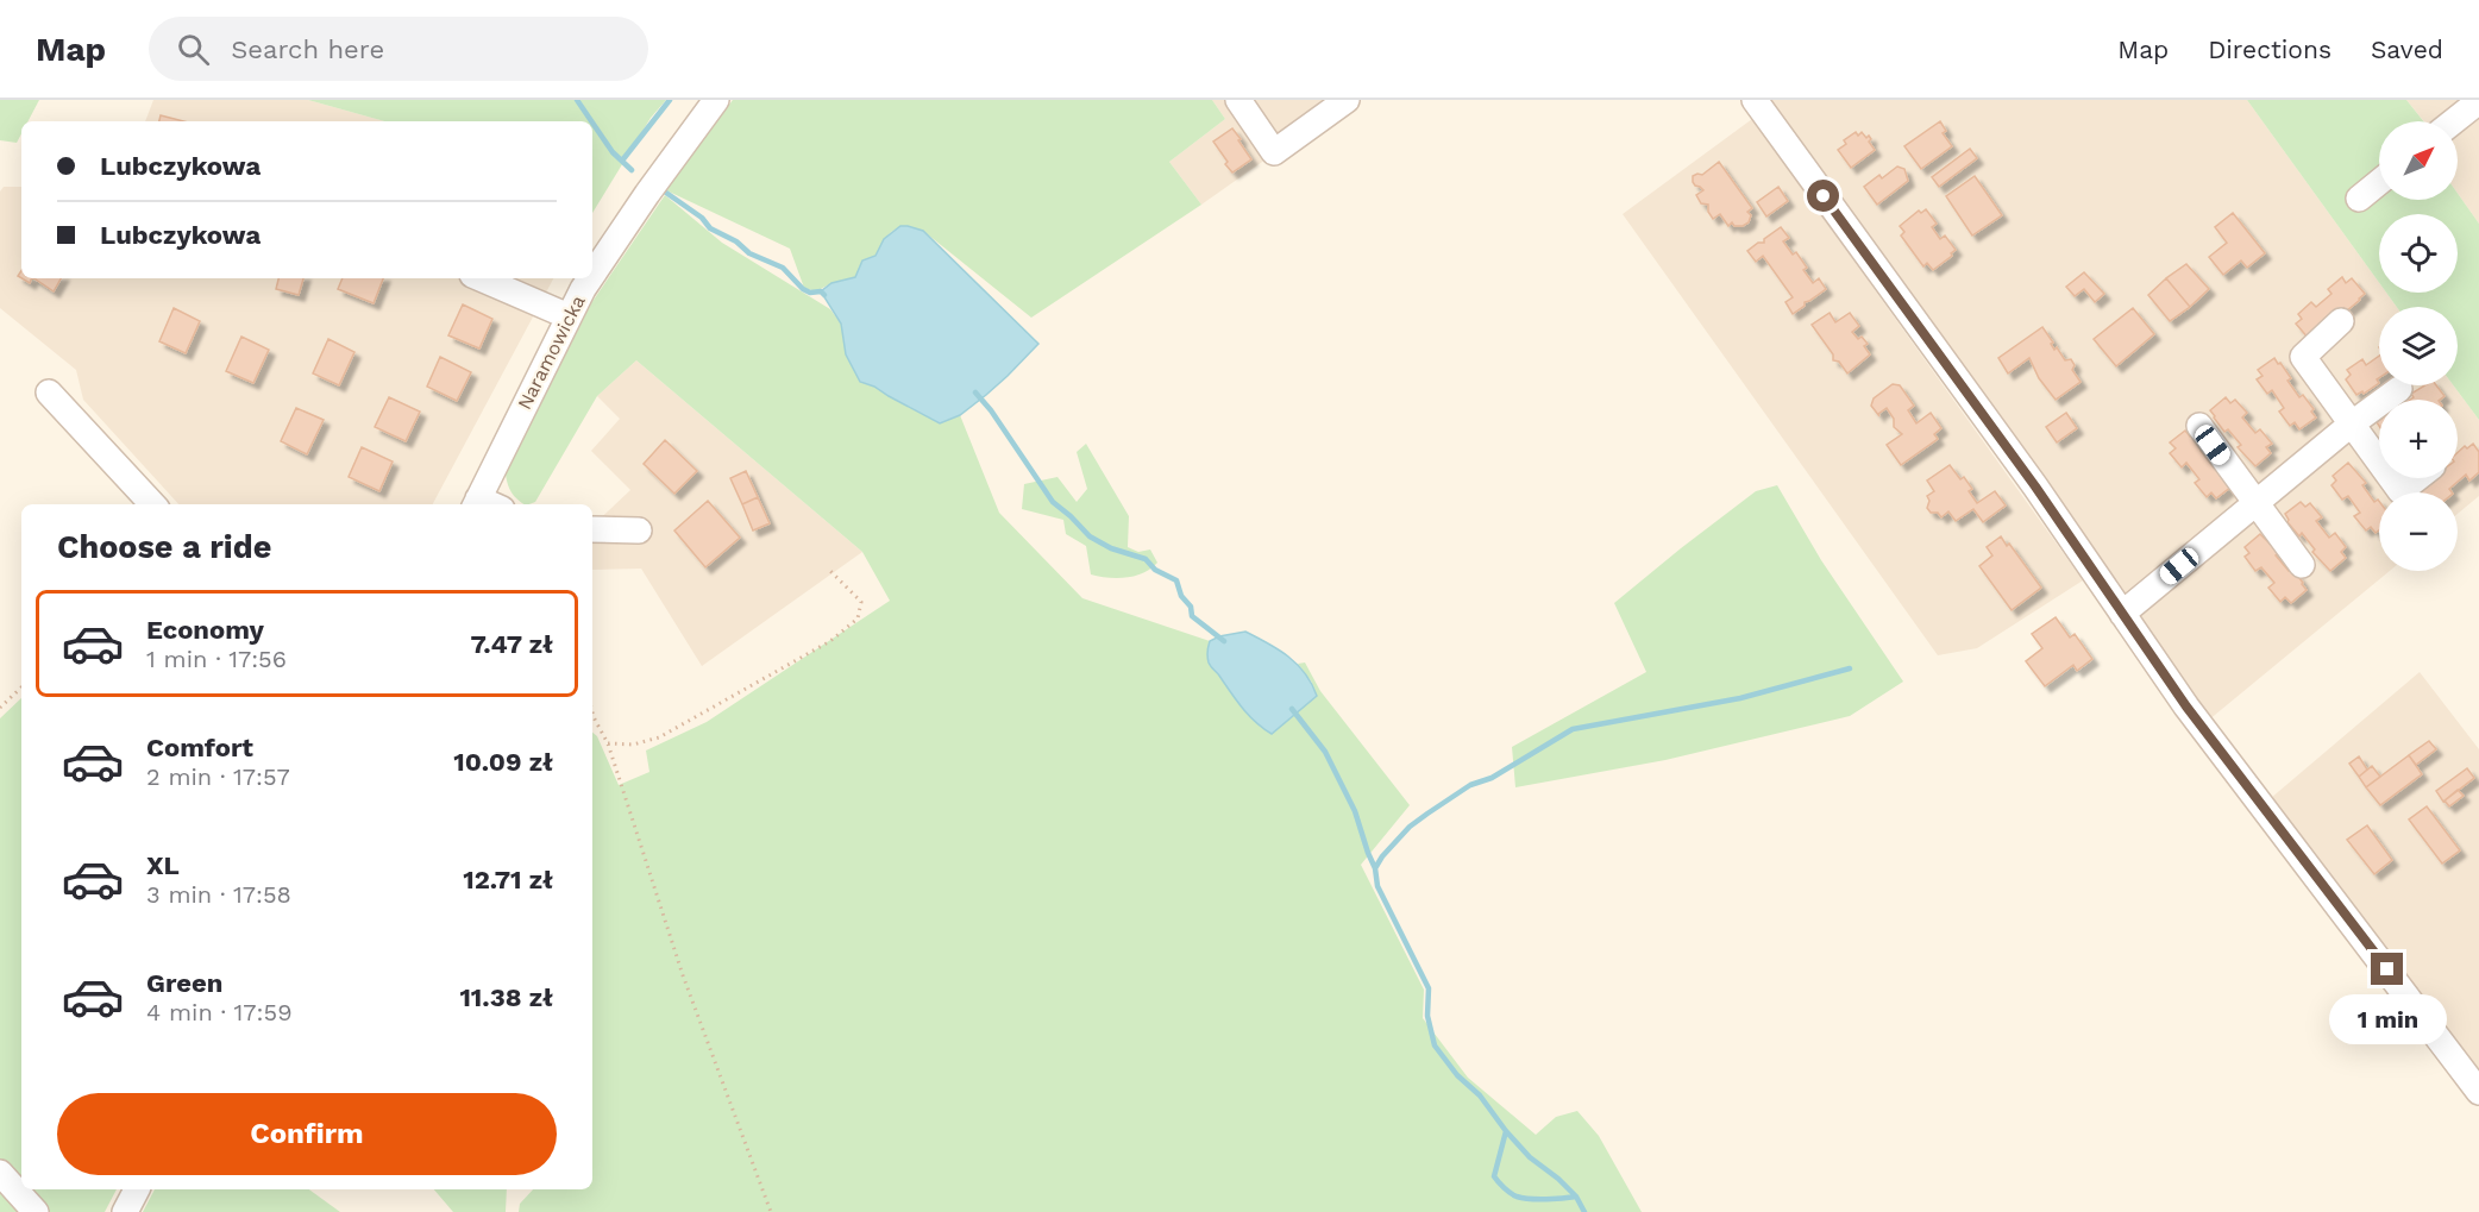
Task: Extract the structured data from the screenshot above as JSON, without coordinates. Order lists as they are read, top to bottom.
{
  "streets": {
    "street": ["Naramowicka"]
  },
  "north": "top right",
  "page": {
    "header": "Map",
    "search": "Search here",
    "nav": ["Map", "Directions", "Saved"],
    "map_buttons": ["+", "−"],
    "banner": ["Lubczykowa", "Lubczykowa"],
    "heading": "Choose a ride",
    "list": [
      {
        "name": "Economy",
        "note": "1 min · 17:56",
        "value": "7.47 zł"
      },
      {
        "name": "Comfort",
        "note": "2 min · 17:57",
        "value": "10.09 zł"
      },
      {
        "name": "XL",
        "note": "3 min · 17:58",
        "value": "12.71 zł"
      },
      {
        "name": "Green",
        "note": "4 min · 17:59",
        "value": "11.38 zł"
      }
    ],
    "bubble": "1 min",
    "buttons": "Confirm"
  }
}
